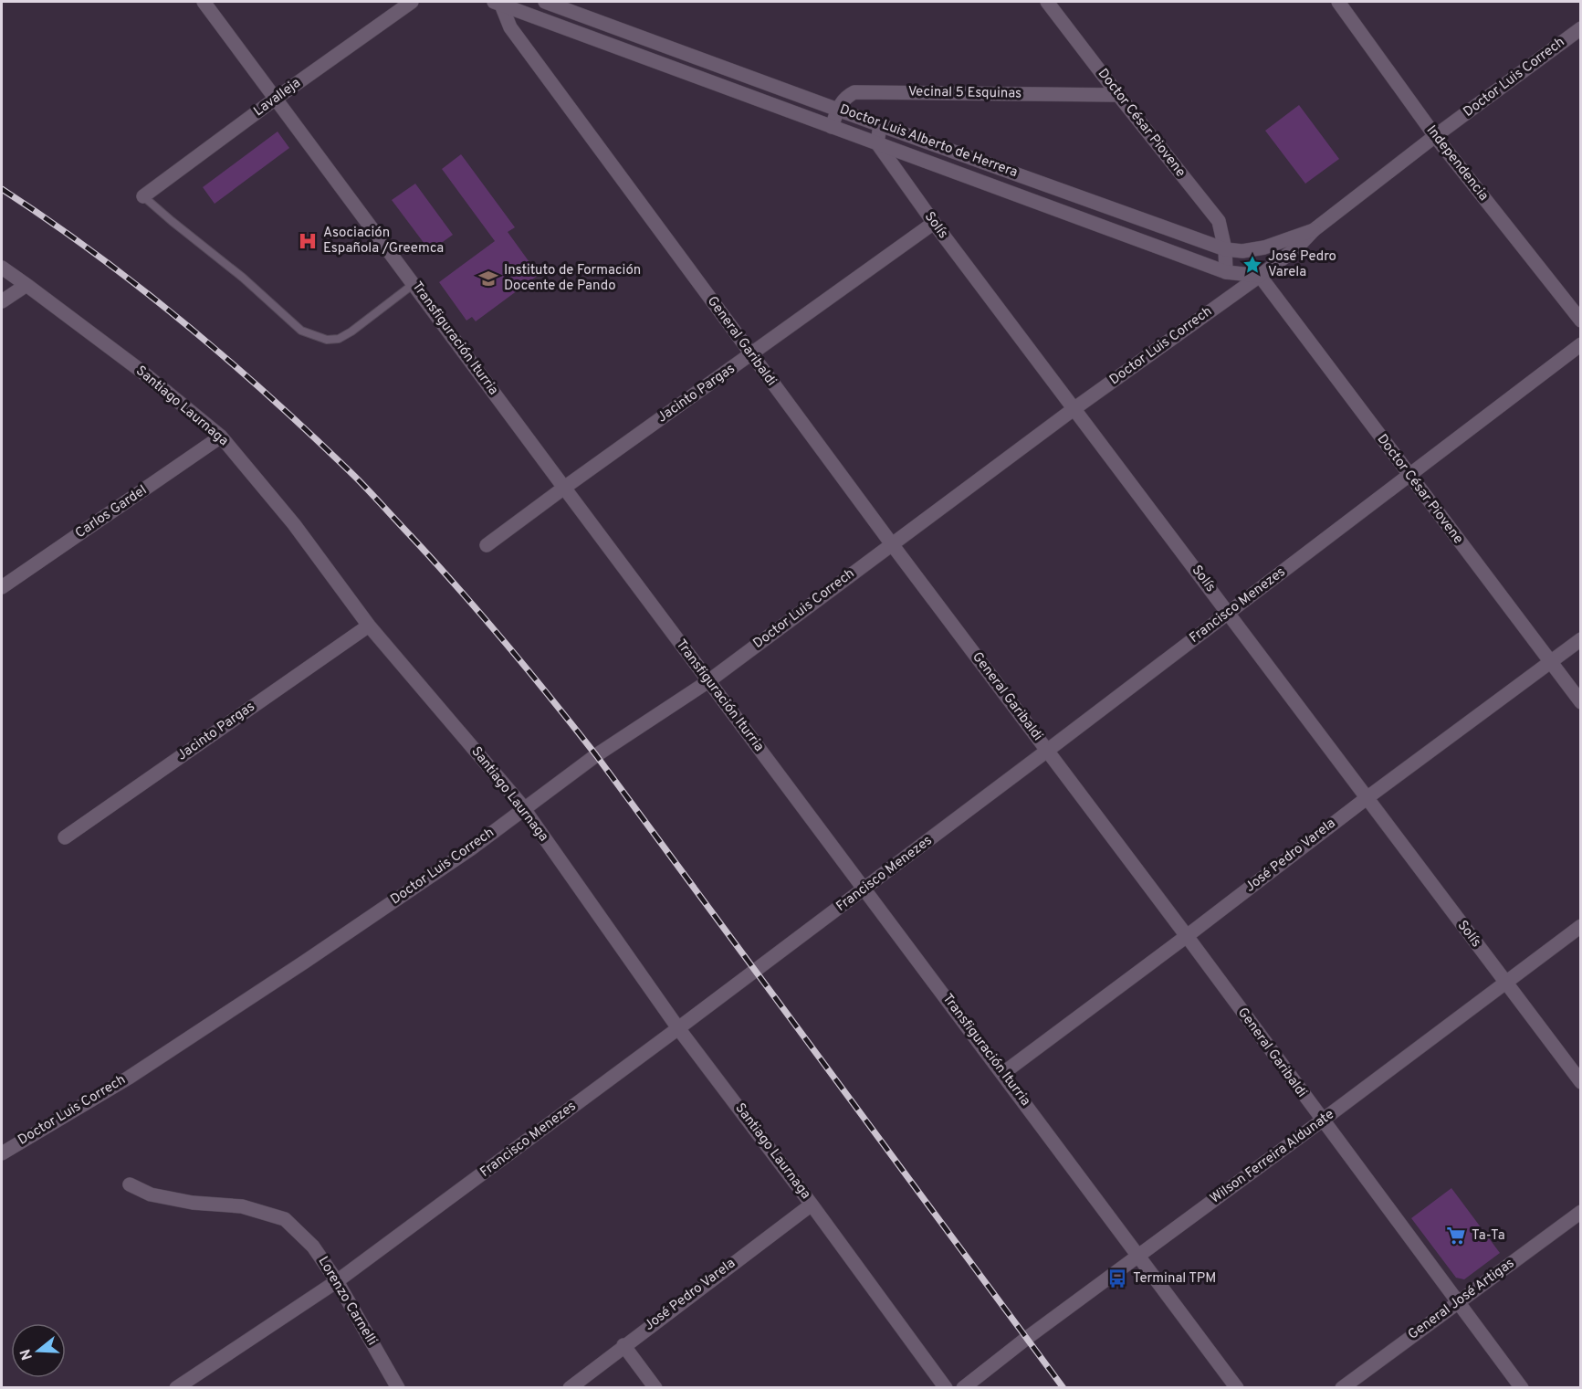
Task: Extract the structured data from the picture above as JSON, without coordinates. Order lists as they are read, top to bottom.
{
  "streets": {
    "street": [
      "Doctor Luis Correch",
      "Vecinal 5 Esquinas",
      "Lavalleja",
      "Doctor César Piovene",
      "Doctor Luis Alberto de Herrera",
      "Independencia",
      "Solís",
      "Transfiguración Iturria",
      "General Garibaldi",
      "Jacinto Pargas",
      "Santiago Laurnaga",
      "Carlos Gardel",
      "Francisco Menezes",
      "José Pedro Varela",
      "Wilson Ferreira Aldunate",
      "General José Artigas",
      "Lorenzo Carnelli"
    ]
  },
  "crossings": [
    ["Doctor Luis Correch", "Doctor César Piovene"],
    ["Doctor Luis Correch", "Doctor Luis Alberto de Herrera"],
    ["Doctor Luis Correch", "Independencia"],
    ["Doctor Luis Correch", "Solís"],
    ["Doctor Luis Correch", "Transfiguración Iturria"],
    ["Doctor Luis Correch", "General Garibaldi"],
    ["Doctor Luis Correch", "Santiago Laurnaga"],
    ["Vecinal 5 Esquinas", "Doctor César Piovene"],
    ["Vecinal 5 Esquinas", "Doctor Luis Alberto de Herrera"],
    ["Lavalleja", "Transfiguración Iturria"],
    ["Doctor César Piovene", "Doctor Luis Alberto de Herrera"],
    ["Doctor César Piovene", "Francisco Menezes"],
    ["Doctor César Piovene", "José Pedro Varela"],
    ["Doctor Luis Alberto de Herrera", "Solís"],
    ["Doctor Luis Alberto de Herrera", "General Garibaldi"],
    ["Solís", "Jacinto Pargas"],
    ["Solís", "Francisco Menezes"],
    ["Solís", "José Pedro Varela"],
    ["Solís", "Wilson Ferreira Aldunate"],
    ["Transfiguración Iturria", "Jacinto Pargas"],
    ["Transfiguración Iturria", "Francisco Menezes"],
    ["Transfiguración Iturria", "José Pedro Varela"],
    ["Transfiguración Iturria", "Wilson Ferreira Aldunate"],
    ["General Garibaldi", "Jacinto Pargas"],
    ["General Garibaldi", "Francisco Menezes"],
    ["General Garibaldi", "José Pedro Varela"],
    ["General Garibaldi", "Wilson Ferreira Aldunate"],
    ["General Garibaldi", "General José Artigas"],
    ["Jacinto Pargas", "Santiago Laurnaga"],
    ["Santiago Laurnaga", "Carlos Gardel"],
    ["Santiago Laurnaga", "Francisco Menezes"],
    ["Santiago Laurnaga", "José Pedro Varela"],
    ["Francisco Menezes", "Lorenzo Carnelli"]
  ],
  "places": {
    "hospital": ["Asociación Española /Greemca"],
    "place": ["José Pedro Varela"],
    "school or university": ["Instituto de Formación Docente de Pando"],
    "supermarket": ["Ta-Ta"],
    "bus stop": ["Terminal TPM"]
  },
  "north": "left"
}
